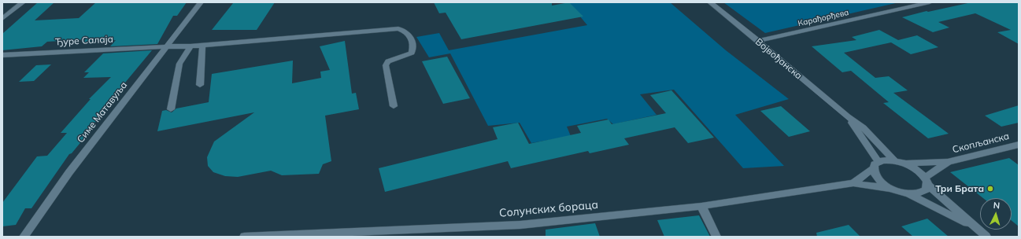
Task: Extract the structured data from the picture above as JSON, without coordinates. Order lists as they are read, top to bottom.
{
  "streets": {
    "street": [
      "Карађорђева",
      "Ђуре Салаја",
      "Војвођанска",
      "Симе Матавуља",
      "Скопљанска",
      "Солунских бораца"
    ]
  },
  "crossings": [
    ["Карађорђева", "Војвођанска"],
    ["Ђуре Салаја", "Симе Матавуља"],
    ["Војвођанска", "Солунских бораца"]
  ],
  "places": ["Три Брата"],
  "north": "top"
}
